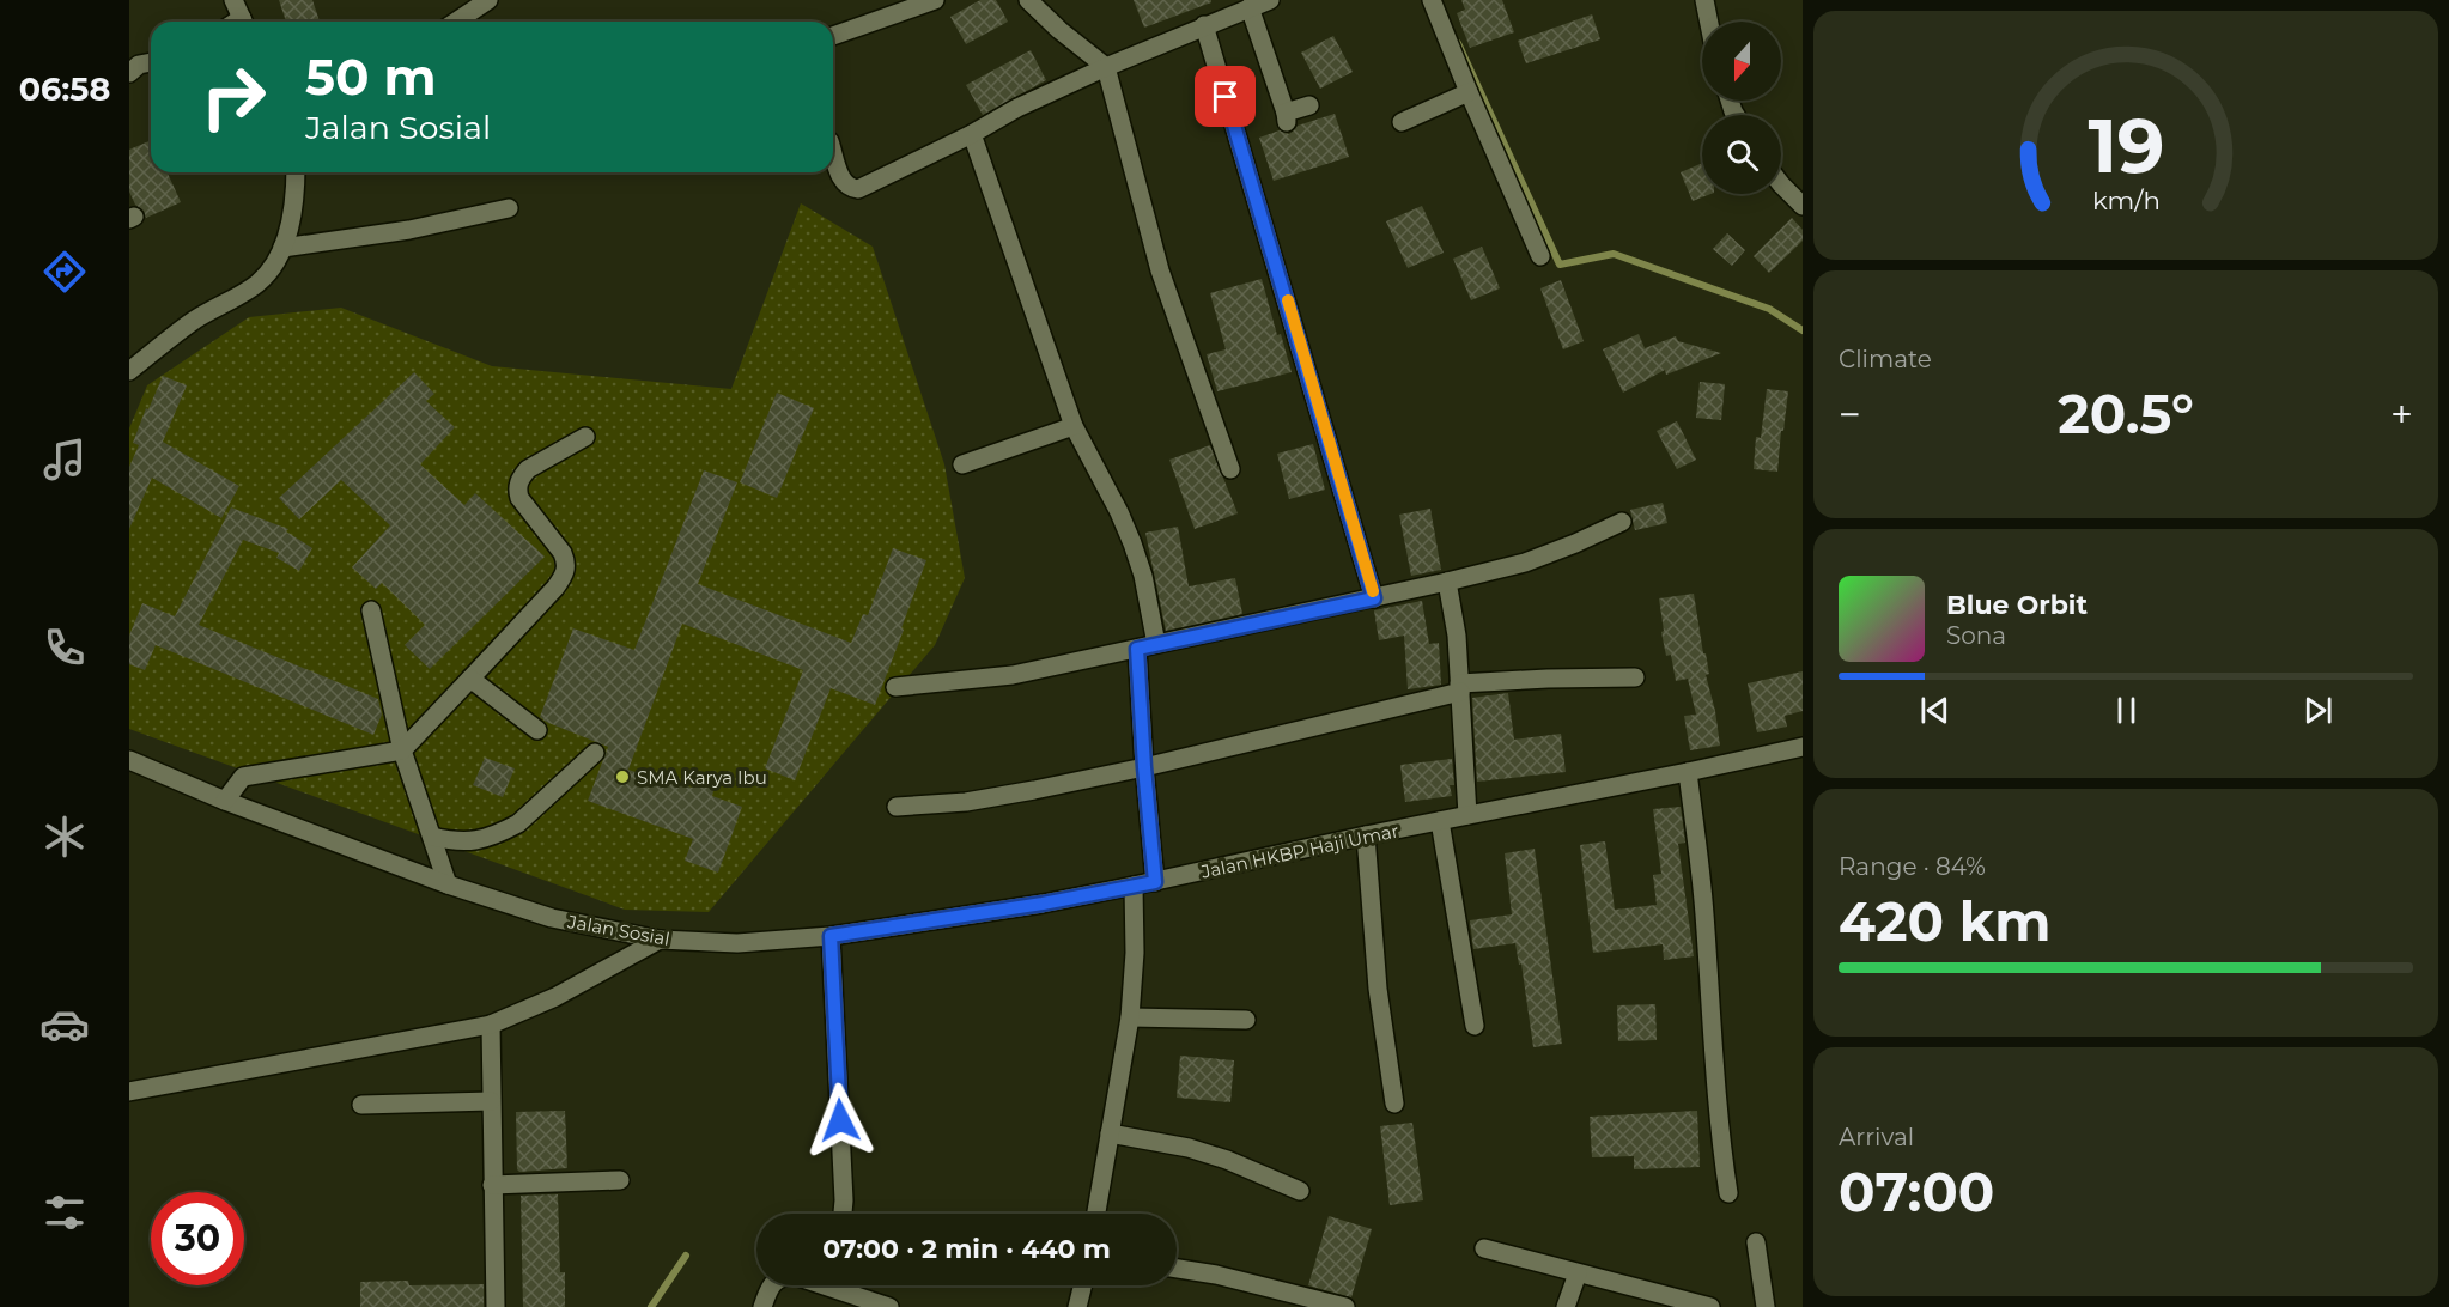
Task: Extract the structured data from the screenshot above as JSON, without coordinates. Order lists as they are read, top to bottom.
{
  "streets": {
    "street": ["Jalan HKBP Haji Umar", "Jalan Sosial"]
  },
  "crossings": [
    ["Jalan HKBP Haji Umar", "Jalan Sosial"]
  ],
  "places": ["SMA Karya Ibu"],
  "north": "bottom",
  "page": {
    "tabs": "06:58",
    "turn": ["50 m", "Jalan Sosial"],
    "tile": [
      "Climate",
      ["Range · 84%", "420 km"],
      ["Arrival", "07:00"]
    ],
    "heat": ["−", "20.5°", "+"],
    "song": ["Blue Orbit", "Sona"],
    "limit": "30",
    "trip": "07:00 · 2 min · 440 m",
    "gauge": ["19", "km/h"]
  }
}
